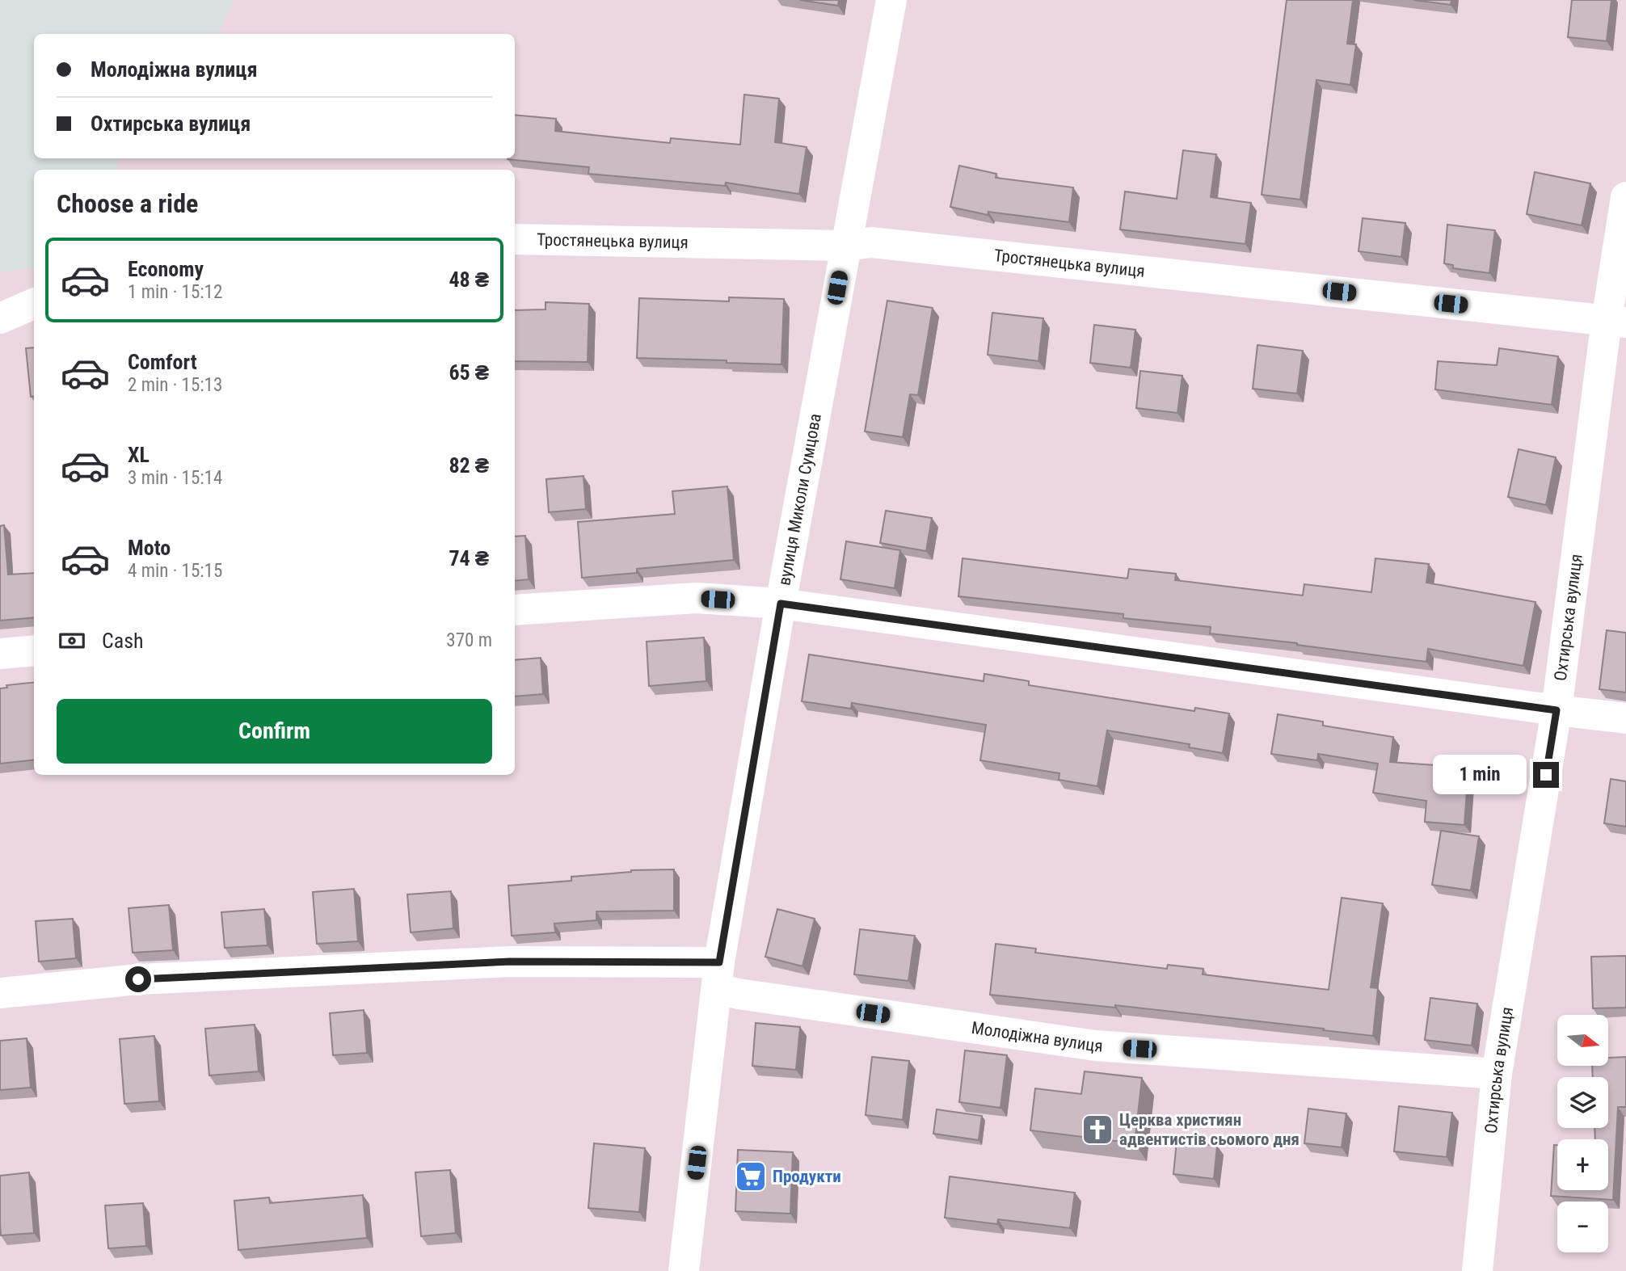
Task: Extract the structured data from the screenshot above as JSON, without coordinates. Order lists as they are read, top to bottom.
{
  "streets": {
    "street": [
      "Тростянецька вулиця",
      "вулиця Миколи Сумцова",
      "Охтирська вулиця",
      "Молодіжна вулиця"
    ]
  },
  "crossings": [
    ["Тростянецька вулиця", "вулиця Миколи Сумцова"],
    ["Тростянецька вулиця", "Охтирська вулиця"],
    ["вулиця Миколи Сумцова", "Молодіжна вулиця"],
    ["Охтирська вулиця", "Молодіжна вулиця"]
  ],
  "places": {
    "church": ["Церква християн адвентистів сьомого дня"],
    "supermarket": ["Продукти"]
  },
  "north": "right",
  "page": {
    "banner": ["Молодіжна вулиця", "Охтирська вулиця"],
    "heading": "Choose a ride",
    "list": [
      {
        "name": "Economy",
        "note": "1 min · 15:12",
        "value": "48 ₴"
      },
      {
        "name": "Comfort",
        "note": "2 min · 15:13",
        "value": "65 ₴"
      },
      {
        "name": "XL",
        "note": "3 min · 15:14",
        "value": "82 ₴"
      },
      {
        "name": "Moto",
        "note": "4 min · 15:15",
        "value": "74 ₴"
      }
    ],
    "pay": ["Cash", "370 m"],
    "buttons": "Confirm",
    "bubble": "1 min",
    "map_buttons": ["+", "−"]
  }
}
